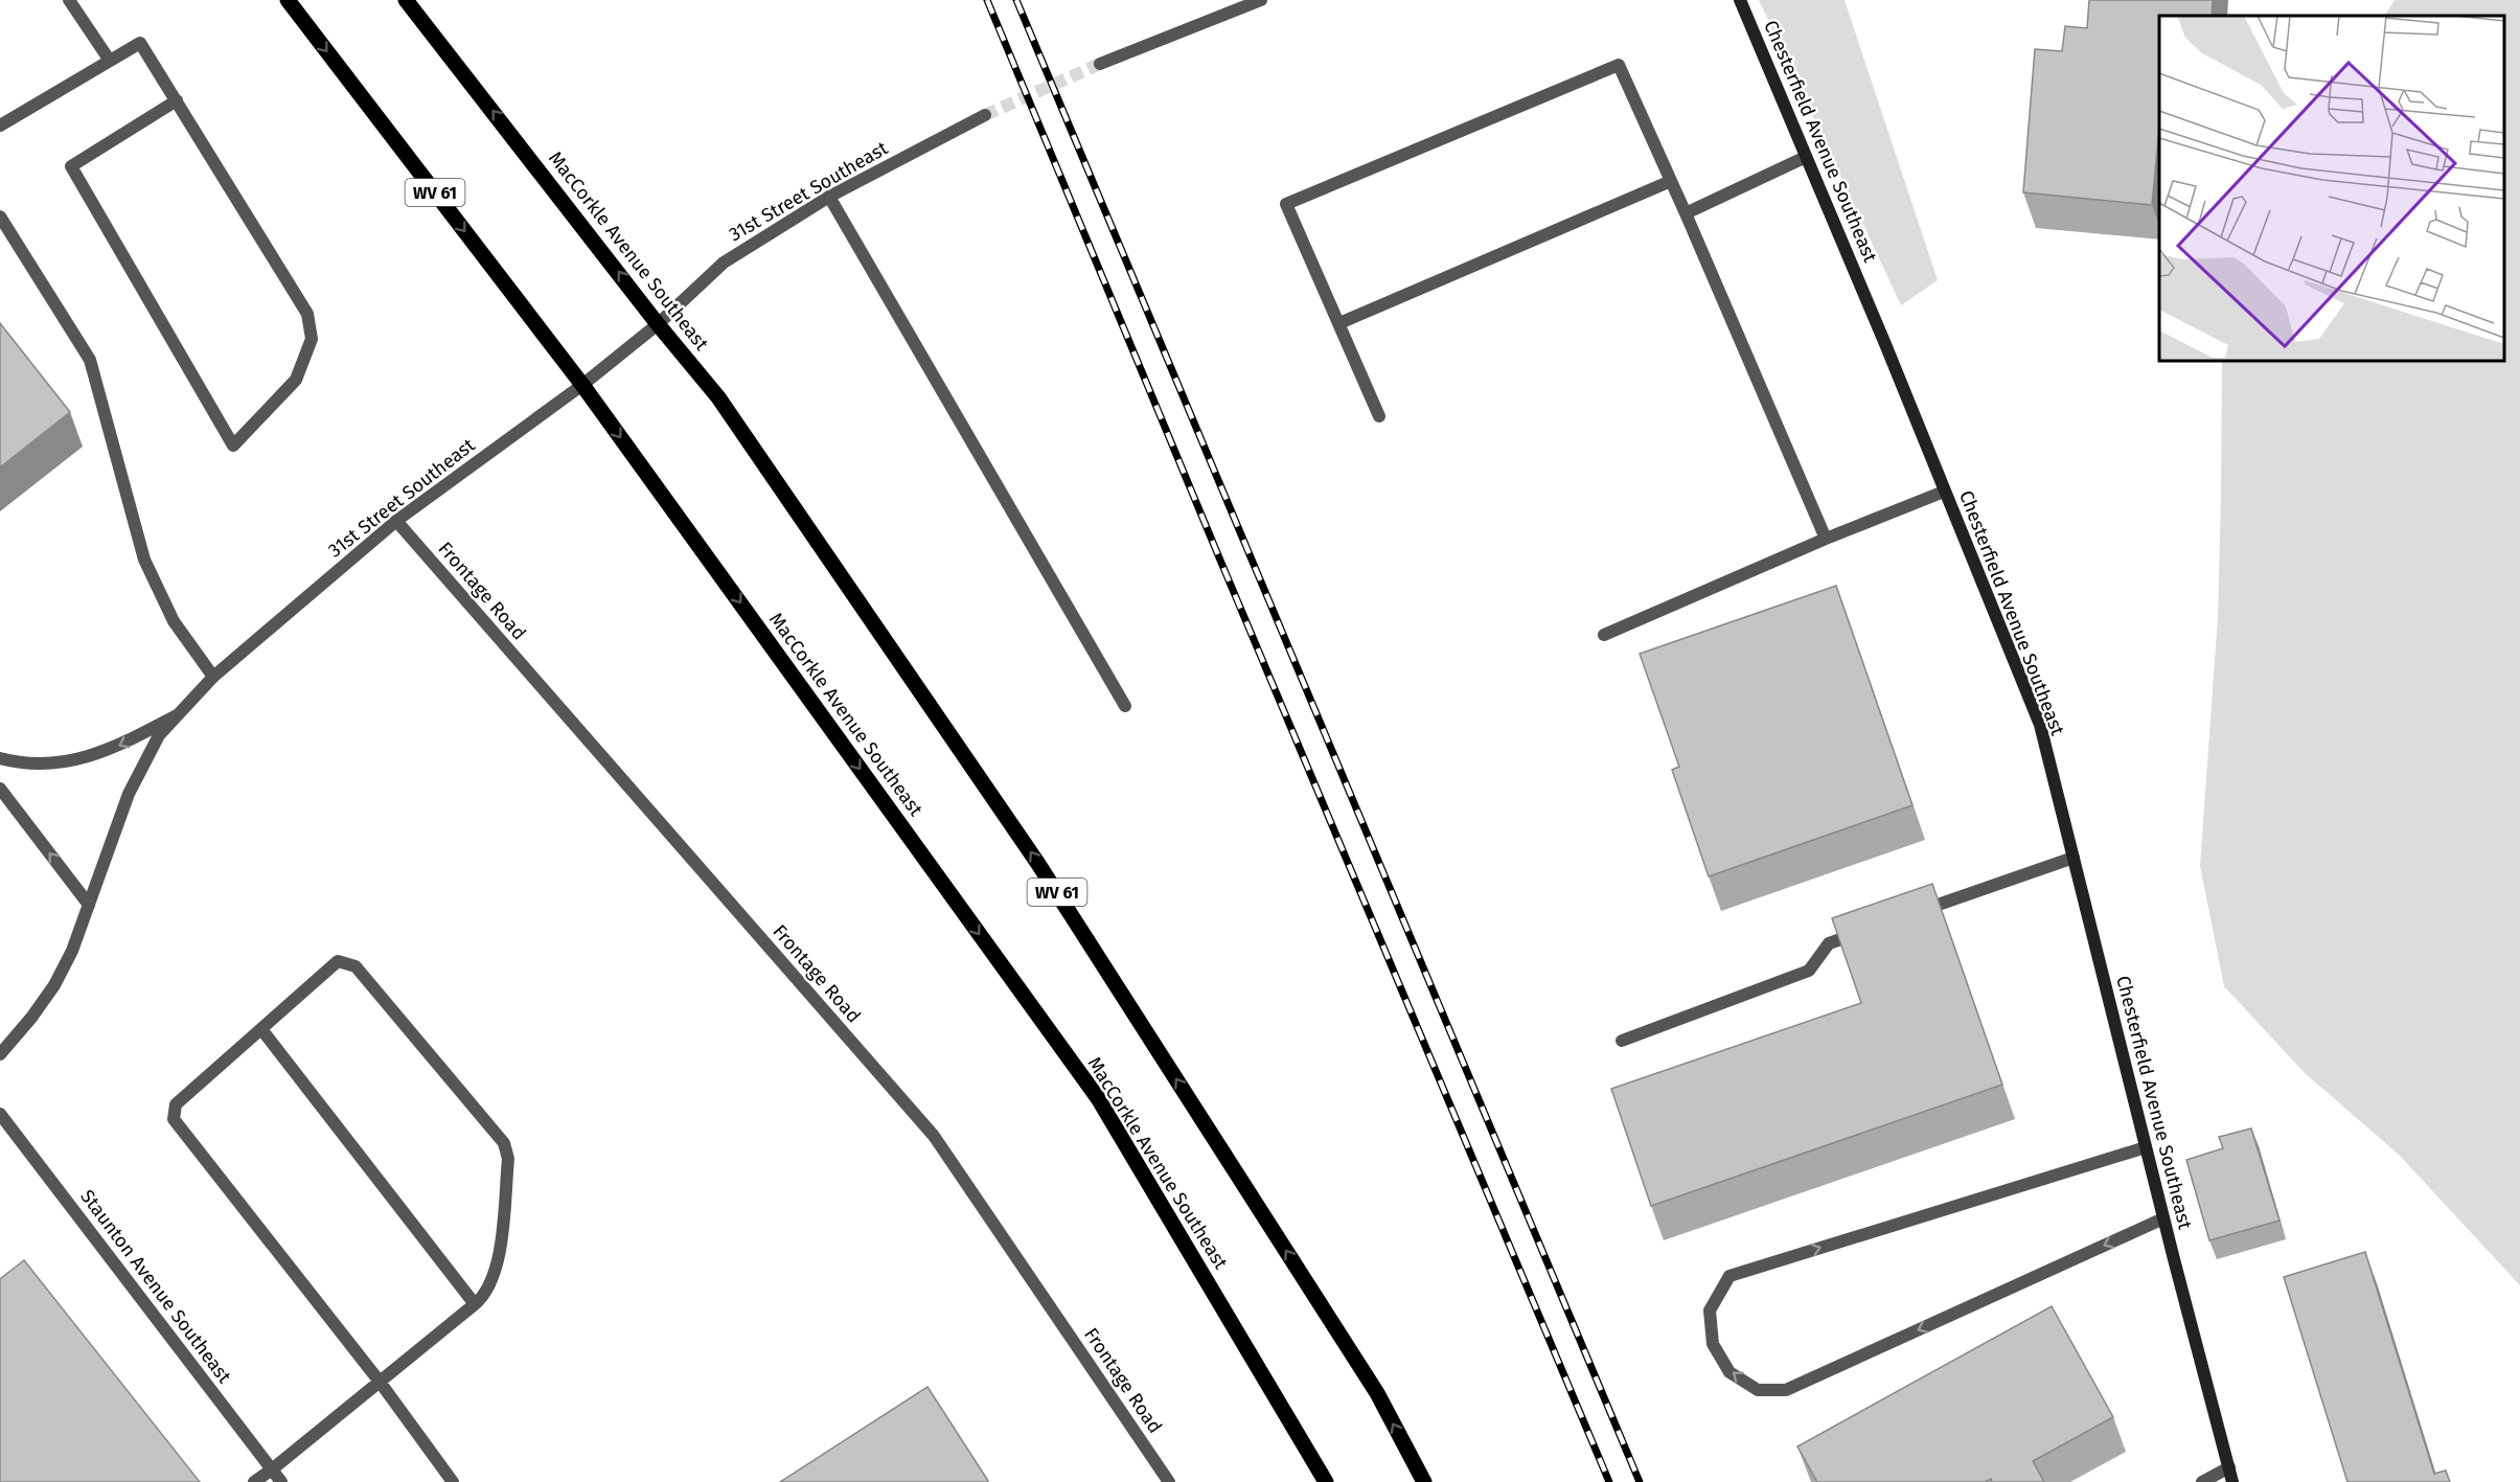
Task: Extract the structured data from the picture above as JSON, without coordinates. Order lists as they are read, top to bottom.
{
  "streets": {
    "main road": ["WV 61", "MacCorkle Avenue Southeast"],
    "street": [
      "Chesterfield Avenue Southeast",
      "31st Street Southeast",
      "Frontage Road",
      "Staunton Avenue Southeast"
    ]
  },
  "crossings": [
    ["31st Street Southeast", "MacCorkle Avenue Southeast"],
    ["31st Street Southeast", "Frontage Road"]
  ]
}
